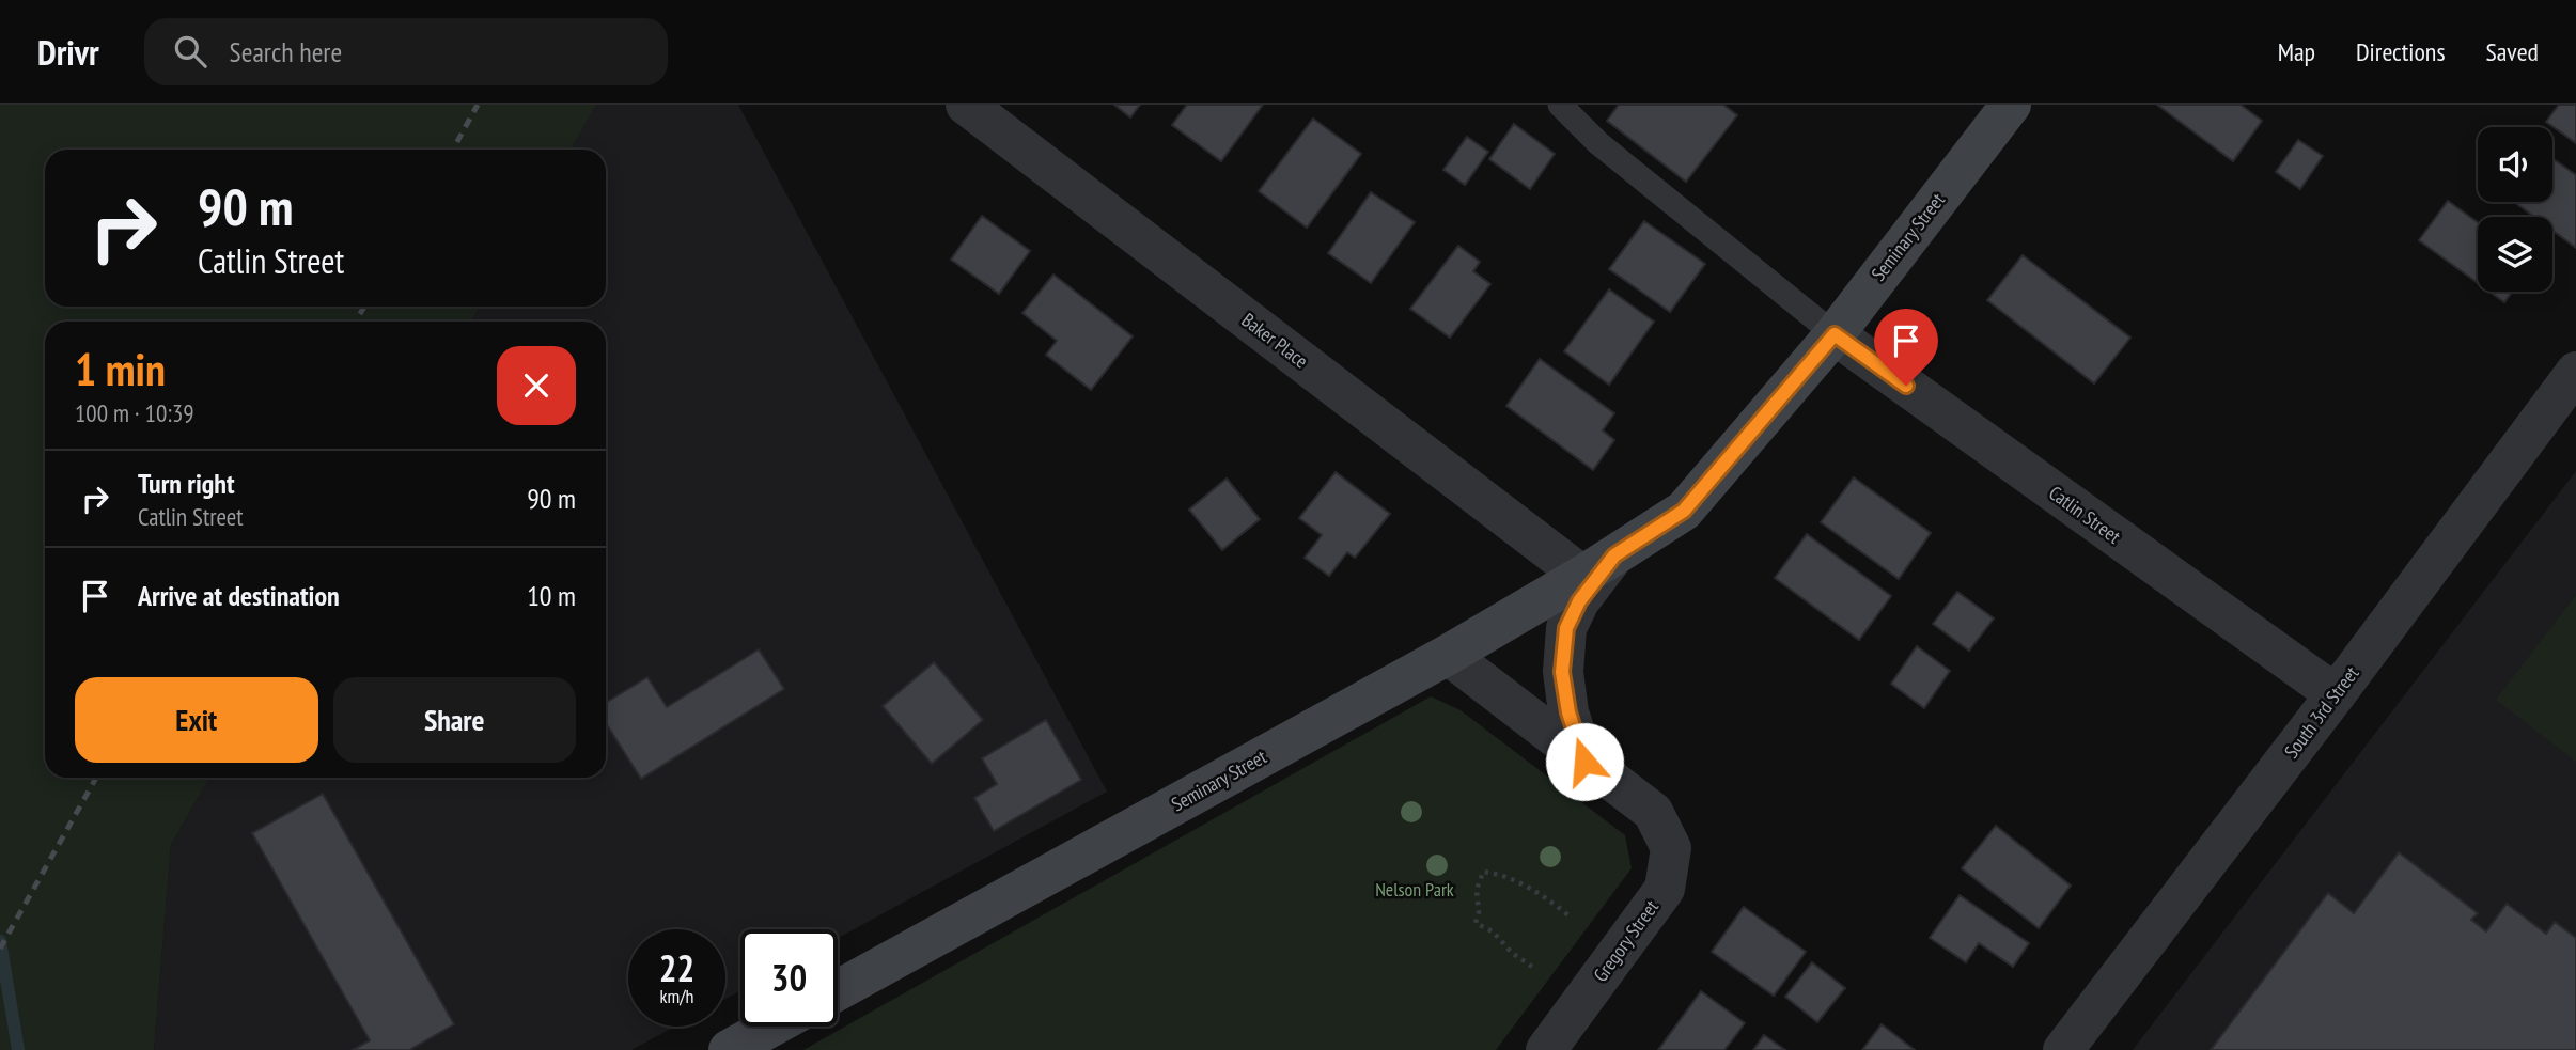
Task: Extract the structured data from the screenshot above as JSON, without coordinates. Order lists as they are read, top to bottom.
{
  "streets": {
    "street": [
      "Seminary Street",
      "Baker Place",
      "Catlin Street",
      "South 3rd Street",
      "Gregory Street"
    ]
  },
  "crossings": [
    ["Seminary Street", "Baker Place"],
    ["Seminary Street", "Catlin Street"],
    ["Seminary Street", "Gregory Street"],
    ["Catlin Street", "South 3rd Street"]
  ],
  "parks": ["Nelson Park"],
  "page": {
    "header": "Drivr",
    "search": "Search here",
    "nav": ["Map", "Directions", "Saved"],
    "turn": ["90 m", "Catlin Street"],
    "heading": ["1 min", "100 m · 10:39"],
    "list": [
      {
        "name": "Turn right",
        "note": "Catlin Street",
        "value": "90 m"
      },
      {
        "name": "Arrive at destination",
        "value": "10 m"
      }
    ],
    "buttons": ["Exit", "Share"],
    "speed": "22 km/h",
    "limit": "30"
  }
}
